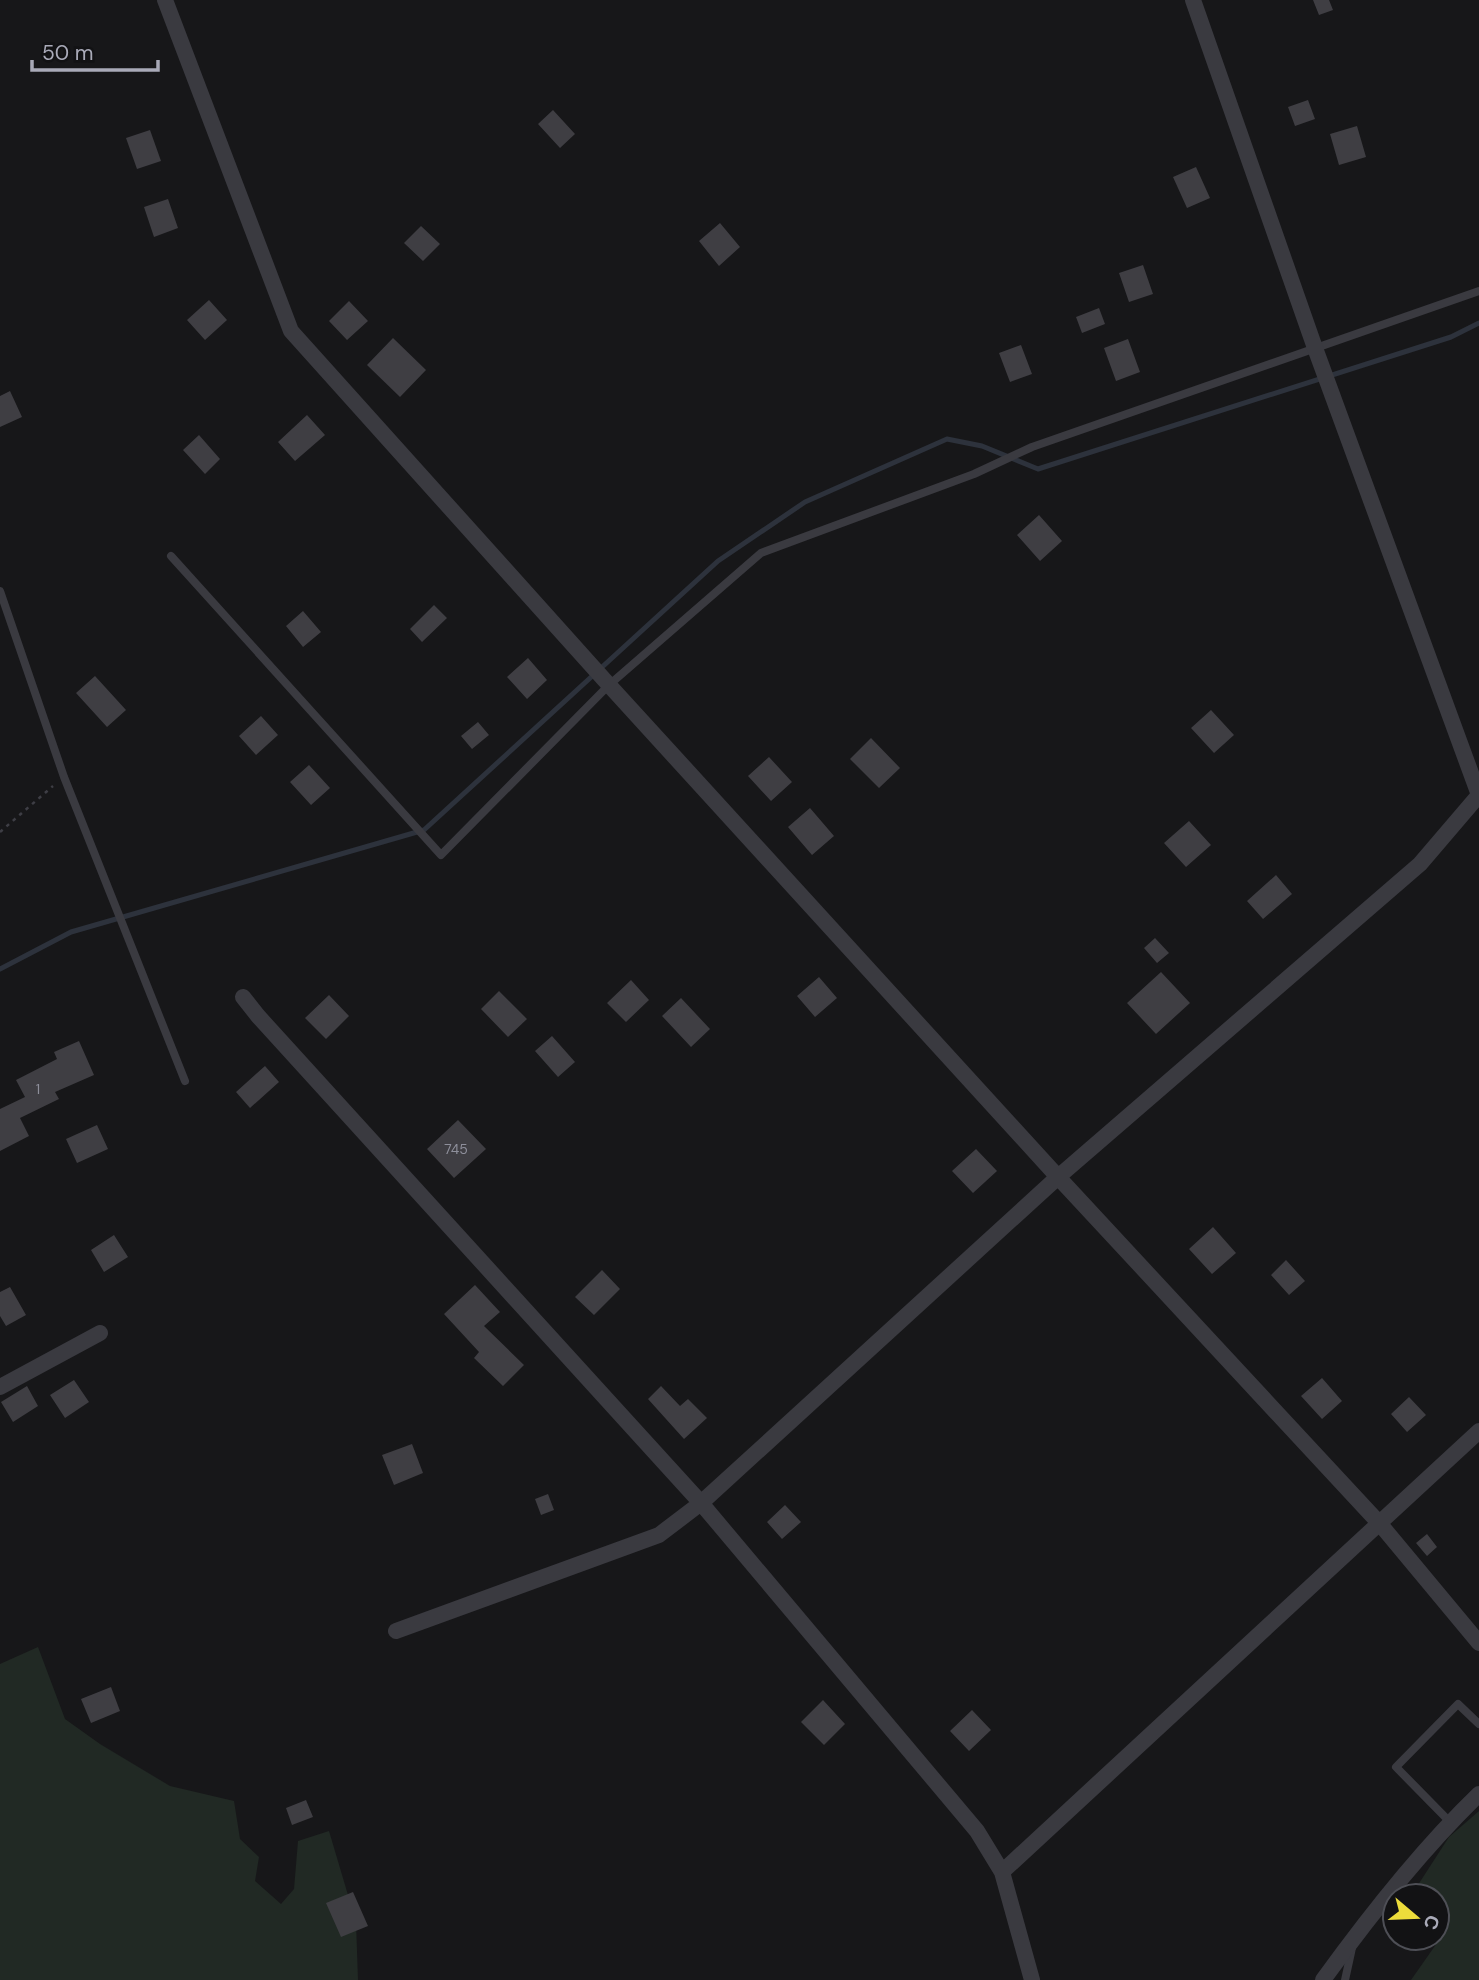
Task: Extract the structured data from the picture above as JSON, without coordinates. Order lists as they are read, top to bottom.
{
  "house_numbers": ["1", "745"],
  "scale_bar": "50 m",
  "north": "right"
}
